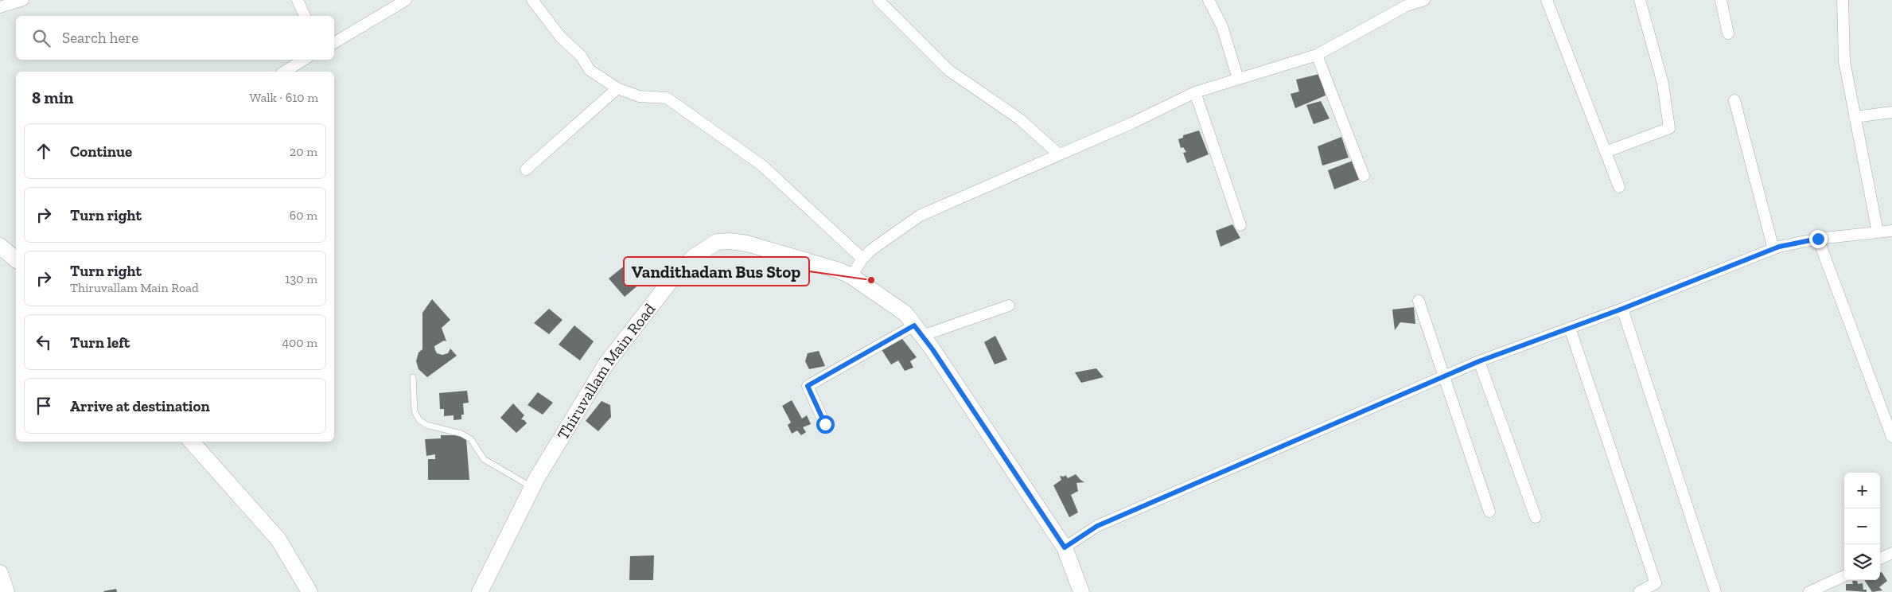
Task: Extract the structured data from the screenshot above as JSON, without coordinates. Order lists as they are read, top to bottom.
{
  "streets": {
    "main road": ["Thiruvallam Main Road"]
  },
  "places": ["Vandithadam Bus Stop"],
  "page": {
    "search": "Search here",
    "heading": ["8 min", "Walk · 610 m"],
    "list": [
      ["Continue", "20 m"],
      ["Turn right", "60 m"],
      ["Turn right", "Thiruvallam Main Road", "130 m"],
      ["Turn left", "400 m"],
      "Arrive at destination"
    ],
    "map_buttons": ["+", "−"]
  }
}
